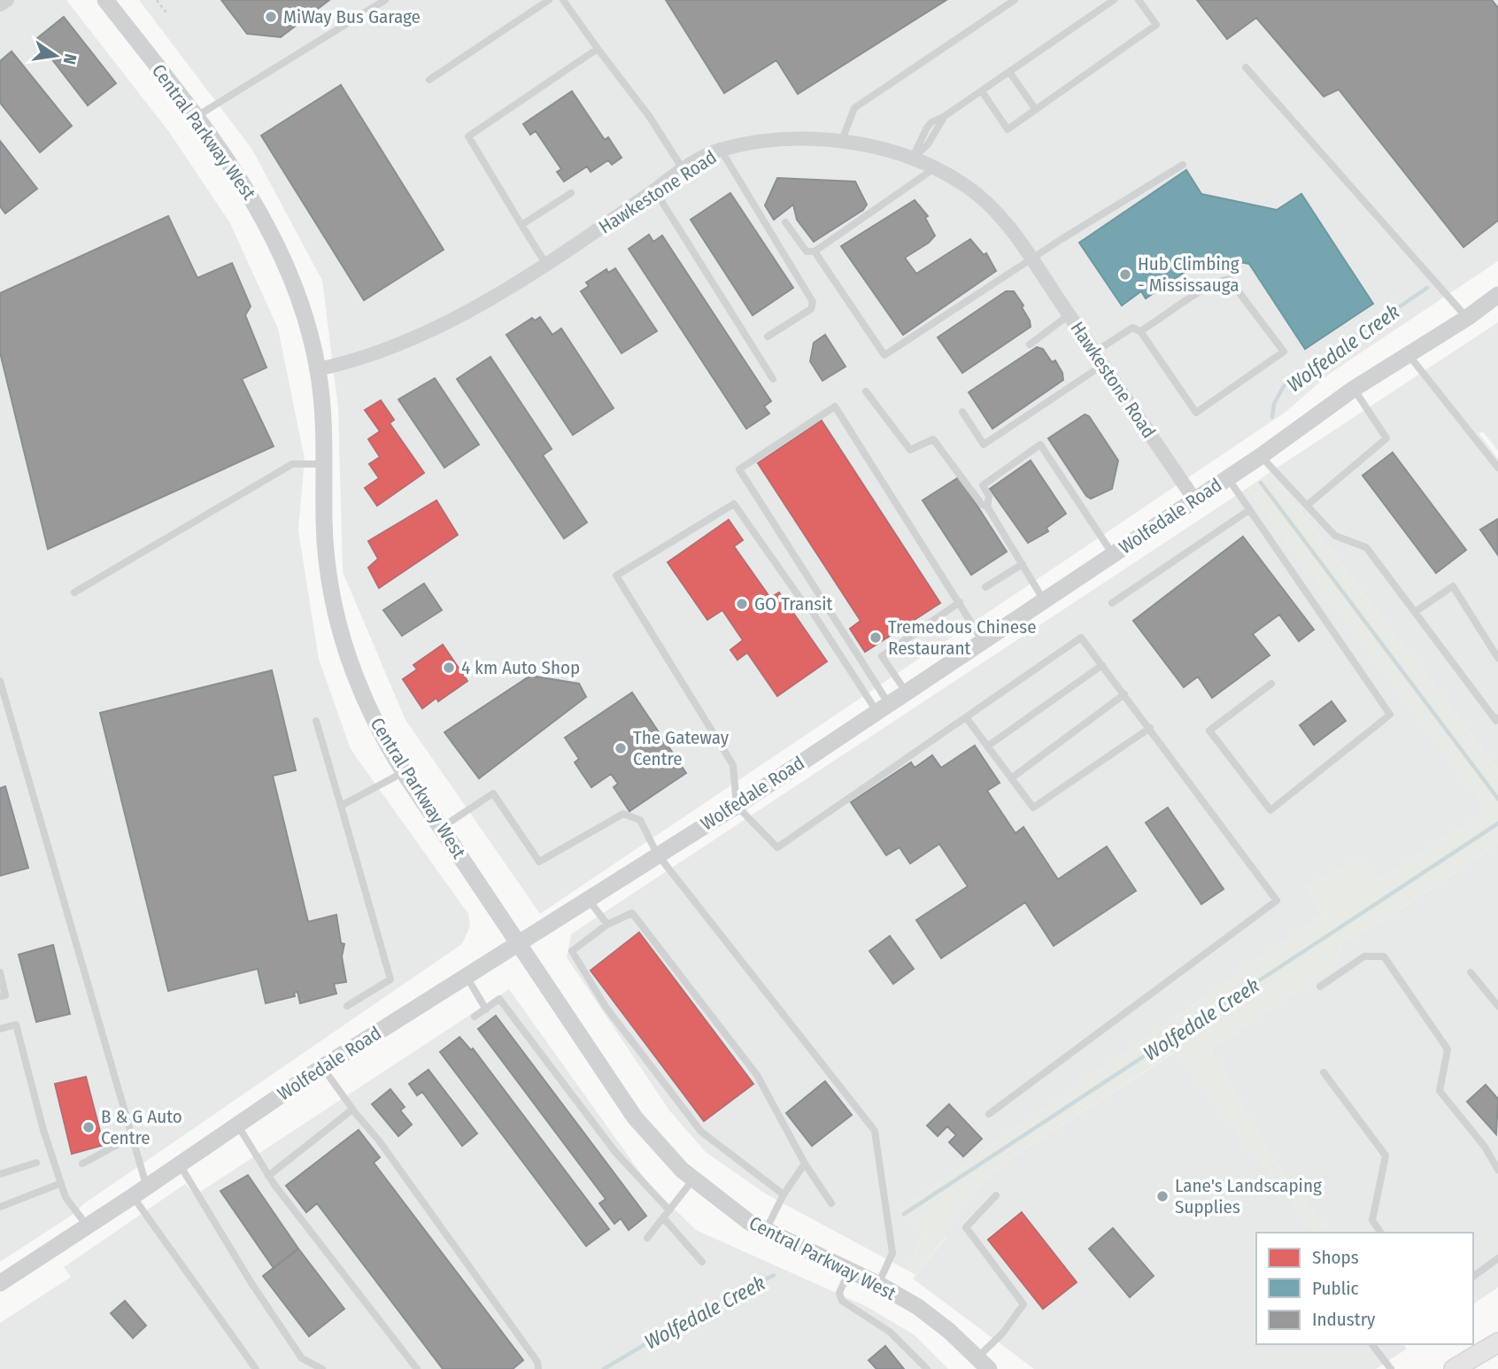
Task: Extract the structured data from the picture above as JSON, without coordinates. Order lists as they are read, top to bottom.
{
  "streets": {
    "street": ["Central Parkway West", "Hawkestone Road", "Wolfedale Road"]
  },
  "crossings": [
    ["Central Parkway West", "Hawkestone Road"],
    ["Central Parkway West", "Wolfedale Road"],
    ["Hawkestone Road", "Wolfedale Road"]
  ],
  "water": ["Wolfedale Creek"],
  "places": [
    "MiWay Bus Garage",
    "Hub Climbing - Mississauga",
    "GO Transit",
    "Tremedous Chinese Restaurant",
    "4 km Auto Shop",
    "The Gateway Centre",
    "B & G Auto Centre",
    "Lane's Landscaping Supplies"
  ],
  "legend": ["Shops", "Public", "Industry"],
  "north": "right"
}
